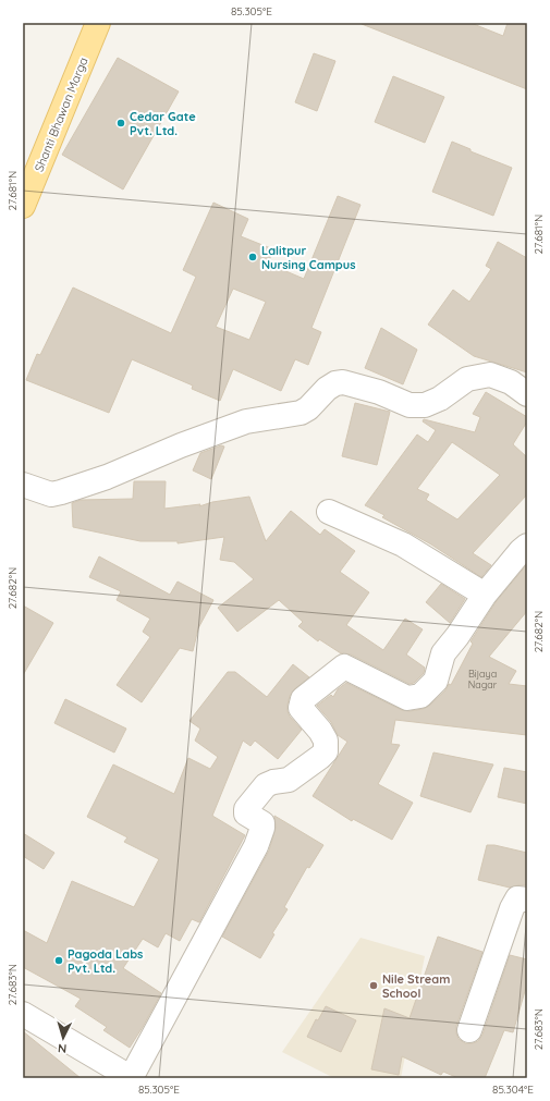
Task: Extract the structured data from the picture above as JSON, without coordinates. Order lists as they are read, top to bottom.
{
  "streets": {
    "main road": ["Shanti Bhawan Marga"]
  },
  "places": [
    "Cedar Gate Pvt. Ltd.",
    "Lalitpur Nursing Campus",
    "Pagoda Labs Pvt. Ltd.",
    "Nile Stream School"
  ],
  "house_numbers": ["Bijaya Nagar"],
  "north": "bottom",
  "coordinates": [
    "85.305°E",
    "27.681°N",
    "27.682°N",
    "27.683°N",
    "85.304°E"
  ]
}
